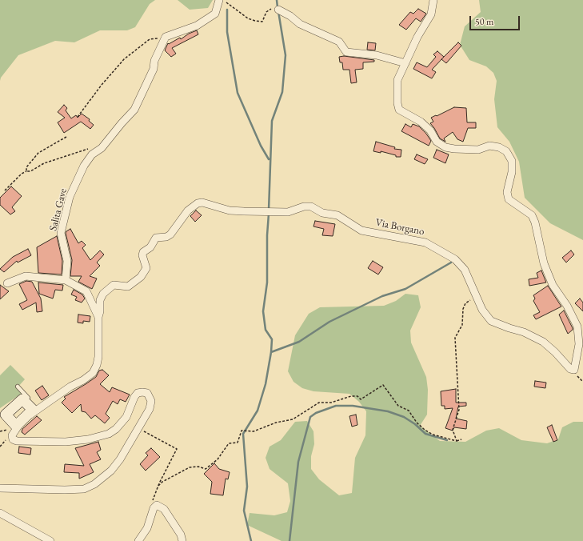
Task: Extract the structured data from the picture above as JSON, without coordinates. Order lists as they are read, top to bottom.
{
  "streets": {
    "street": ["Salita Gave", "Via Borgano"]
  },
  "scale_bar": "50 m"
}
